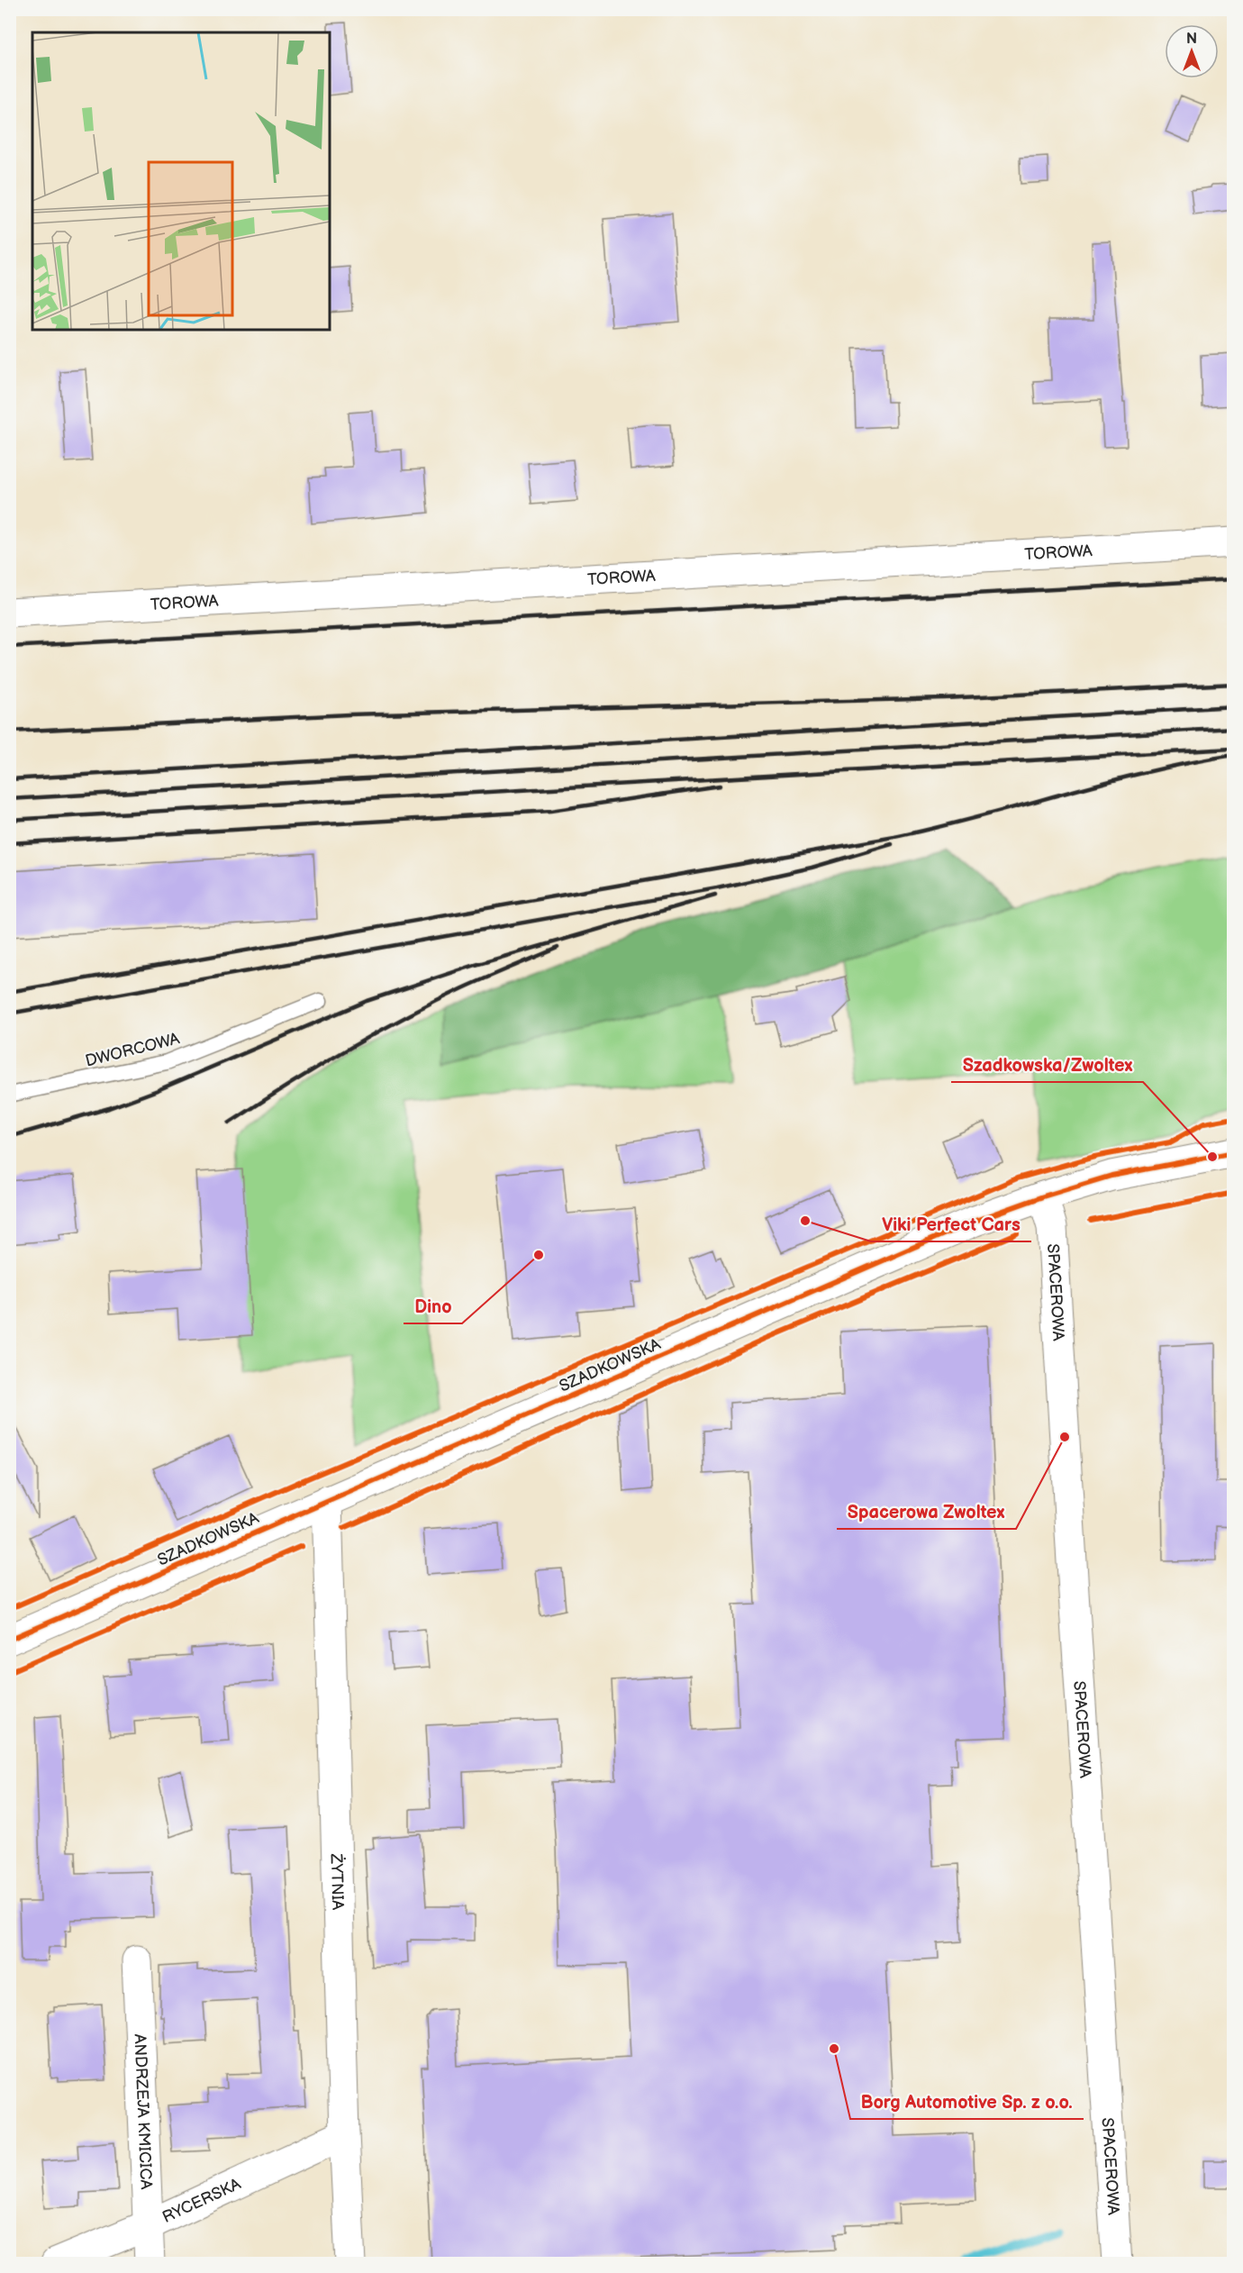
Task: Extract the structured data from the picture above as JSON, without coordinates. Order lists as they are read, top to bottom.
{
  "streets": {
    "street": [
      "TOROWA",
      "SPACEROWA",
      "SZADKOWSKA",
      "ŻYTNIA",
      "ANDRZEJA KMICICA",
      "RYCERSKA"
    ],
    "lane": ["DWORCOWA"]
  },
  "crossings": [
    ["SPACEROWA", "SZADKOWSKA"],
    ["SZADKOWSKA", "ŻYTNIA"],
    ["ŻYTNIA", "RYCERSKA"],
    ["ANDRZEJA KMICICA", "RYCERSKA"]
  ],
  "places": [
    "Szadkowska/Zwoltex",
    "Viki Perfect Cars",
    "Dino",
    "Spacerowa Zwoltex",
    "Borg Automotive Sp. z o.o."
  ],
  "north": "top"
}
